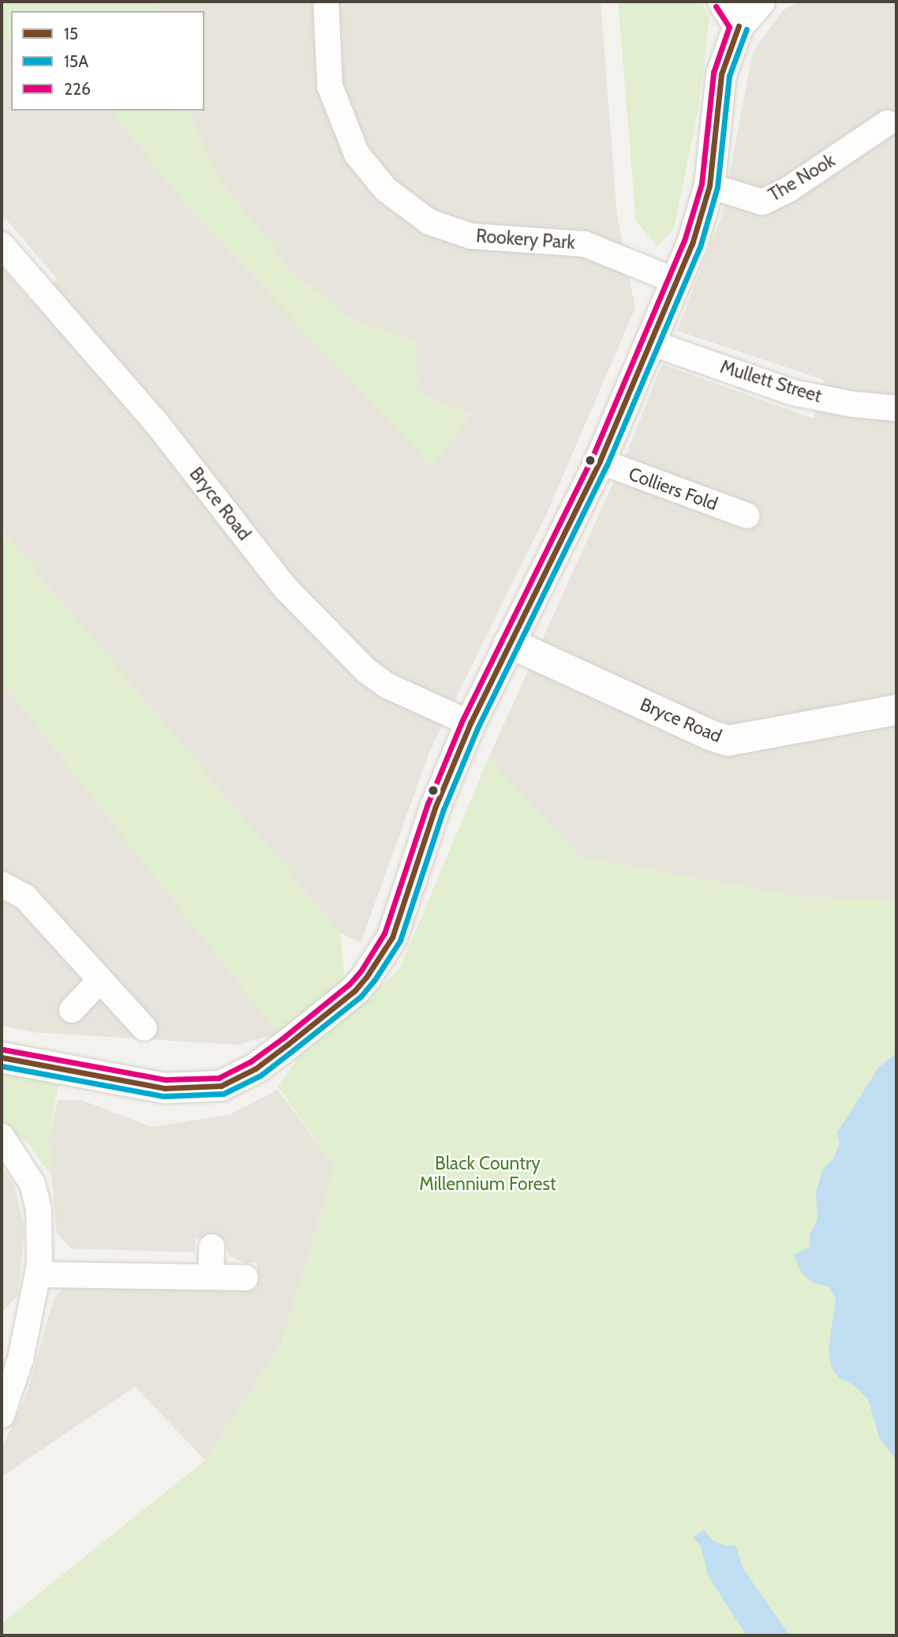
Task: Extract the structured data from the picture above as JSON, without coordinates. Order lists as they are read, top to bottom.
{
  "streets": {
    "street": [
      "The Nook",
      "Rookery Park",
      "Mullett Street",
      "Colliers Fold",
      "Bryce Road"
    ]
  },
  "parks": ["Black Country Millennium Forest"],
  "lines": ["transit line 226", "transit line 15", "transit line 15A"],
  "legend": ["15", "15A", "226"]
}
